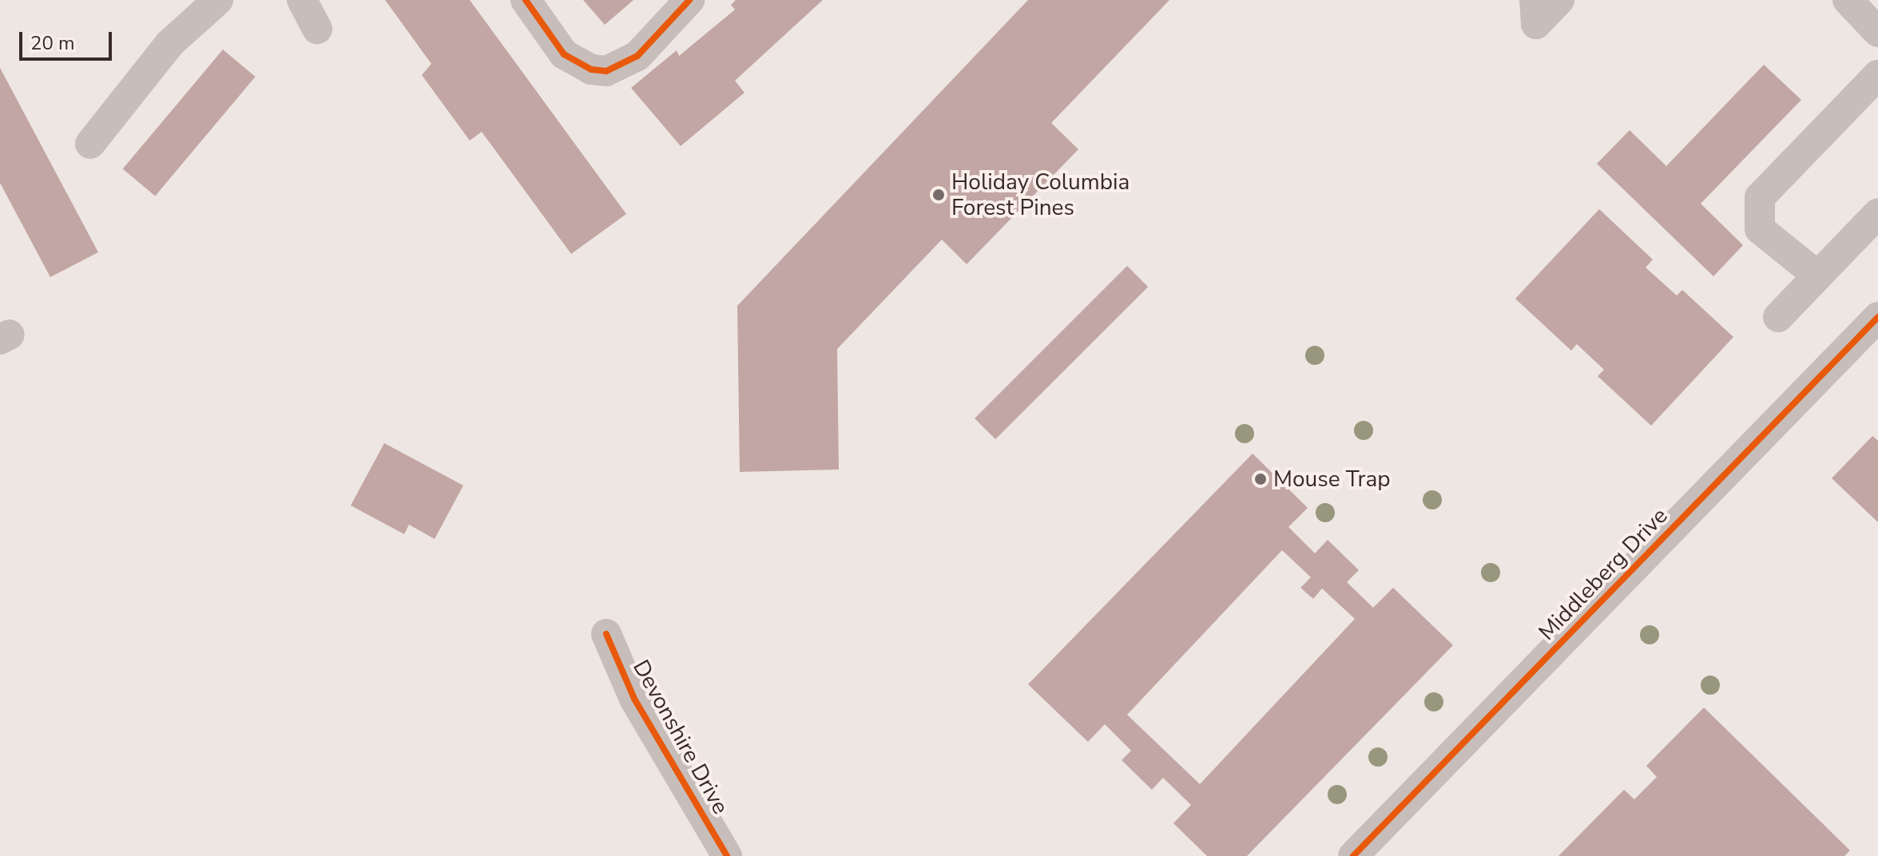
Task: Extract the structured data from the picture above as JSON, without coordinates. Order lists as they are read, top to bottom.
{
  "streets": {
    "street": ["Middleberg Drive", "Devonshire Drive"]
  },
  "places": ["Holiday Columbia Forest Pines", "Mouse Trap"],
  "scale_bar": "20 m"
}
